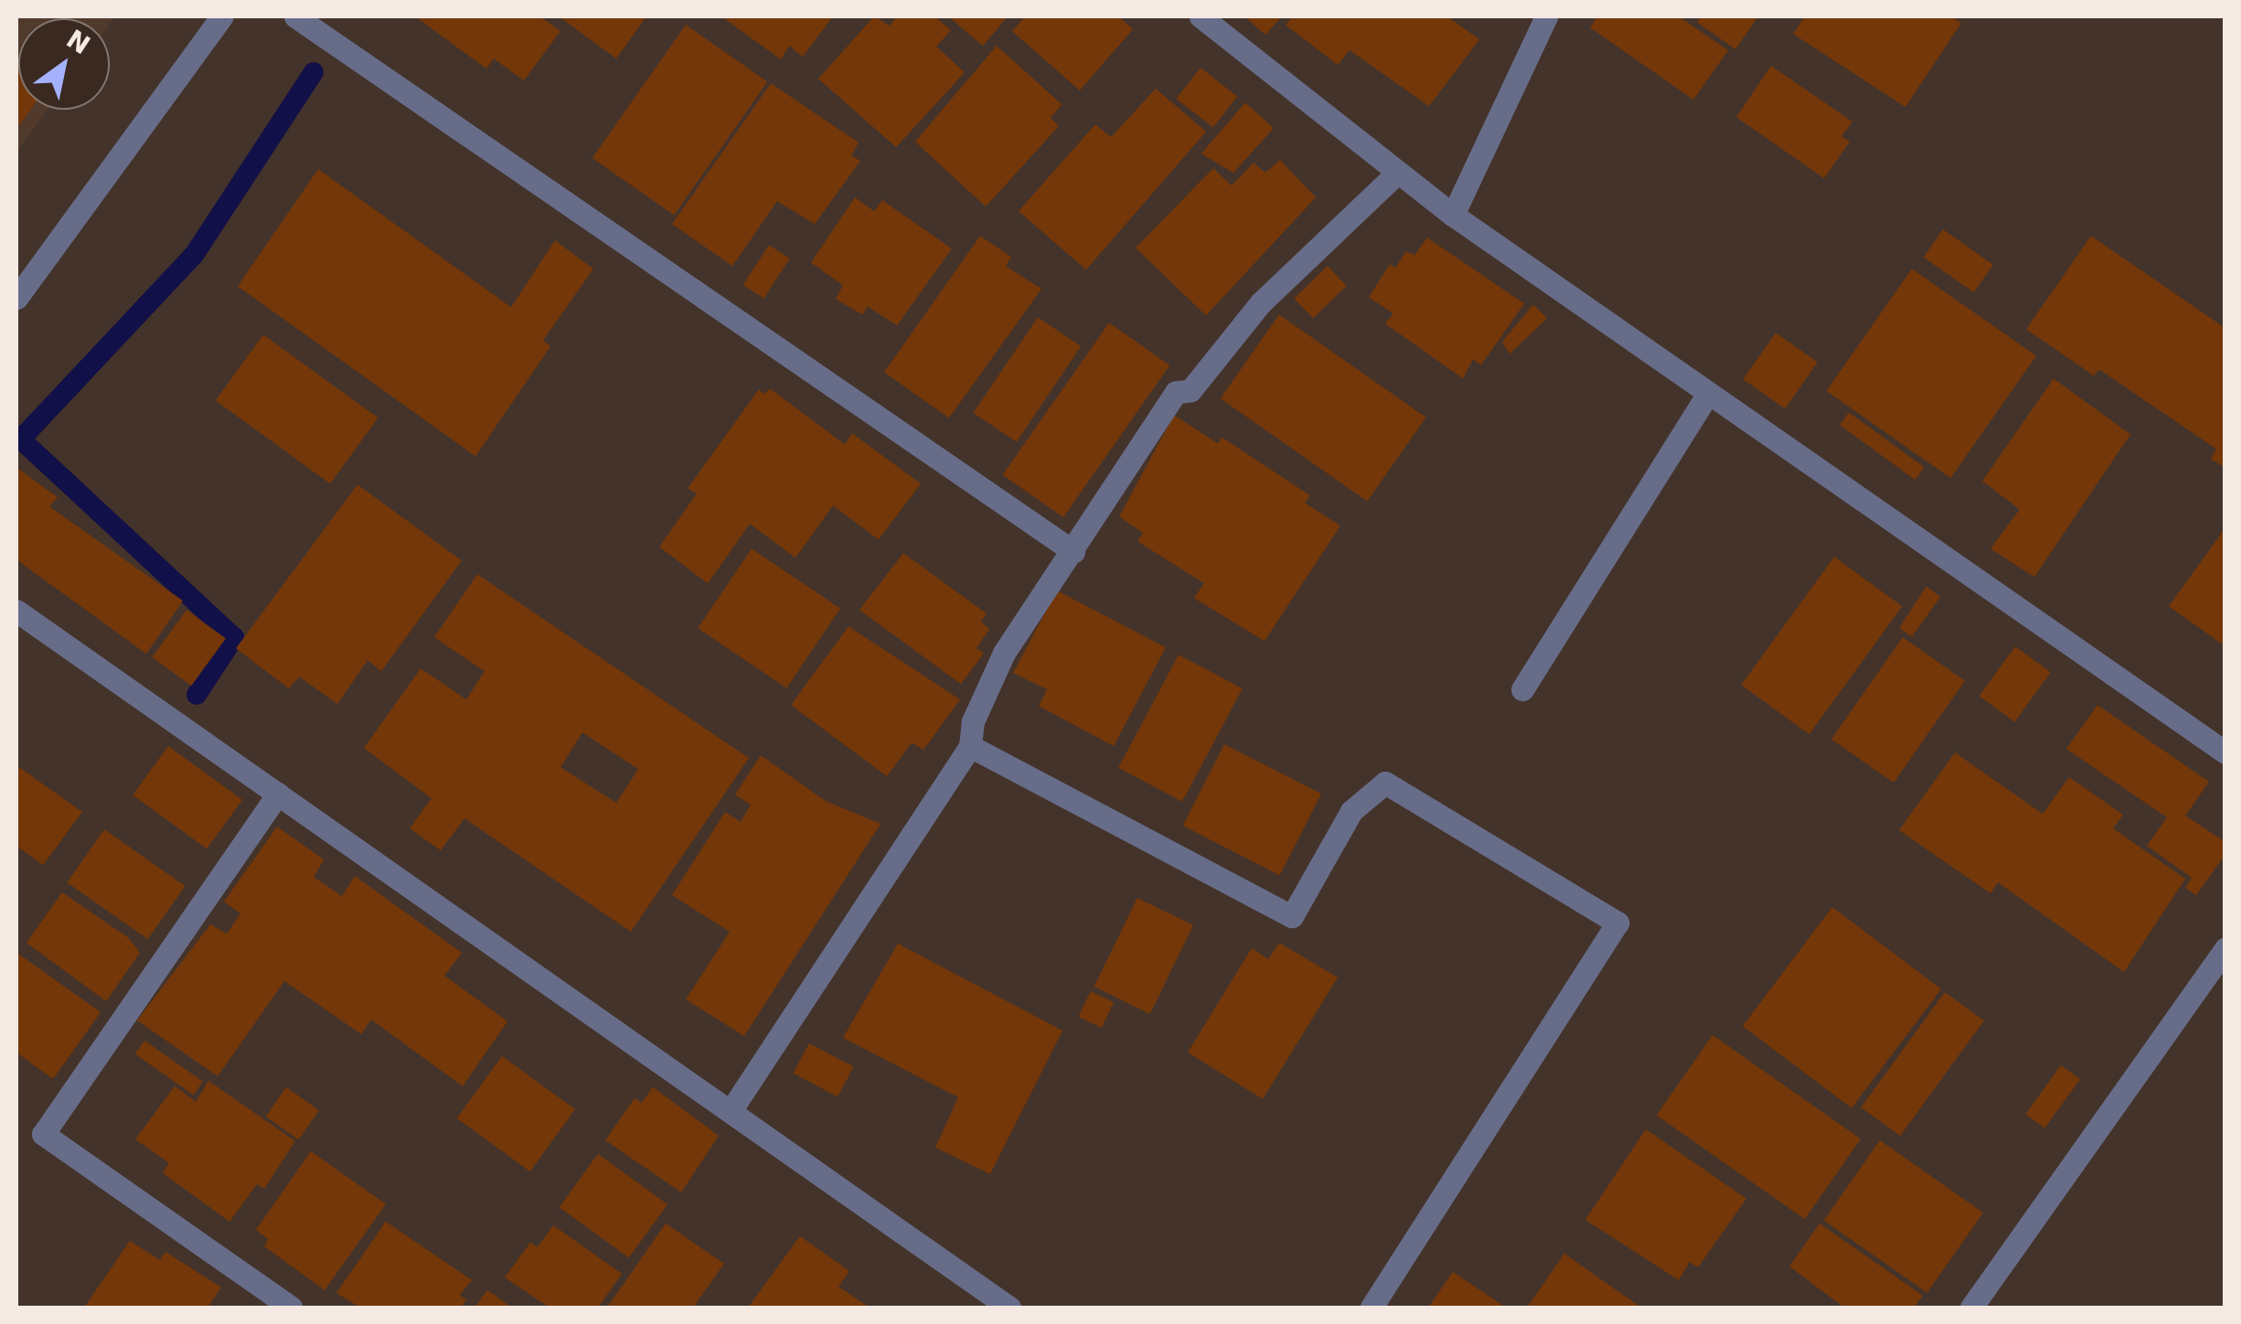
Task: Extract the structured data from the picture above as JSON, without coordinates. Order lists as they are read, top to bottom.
{
  "north": "top right"
}
